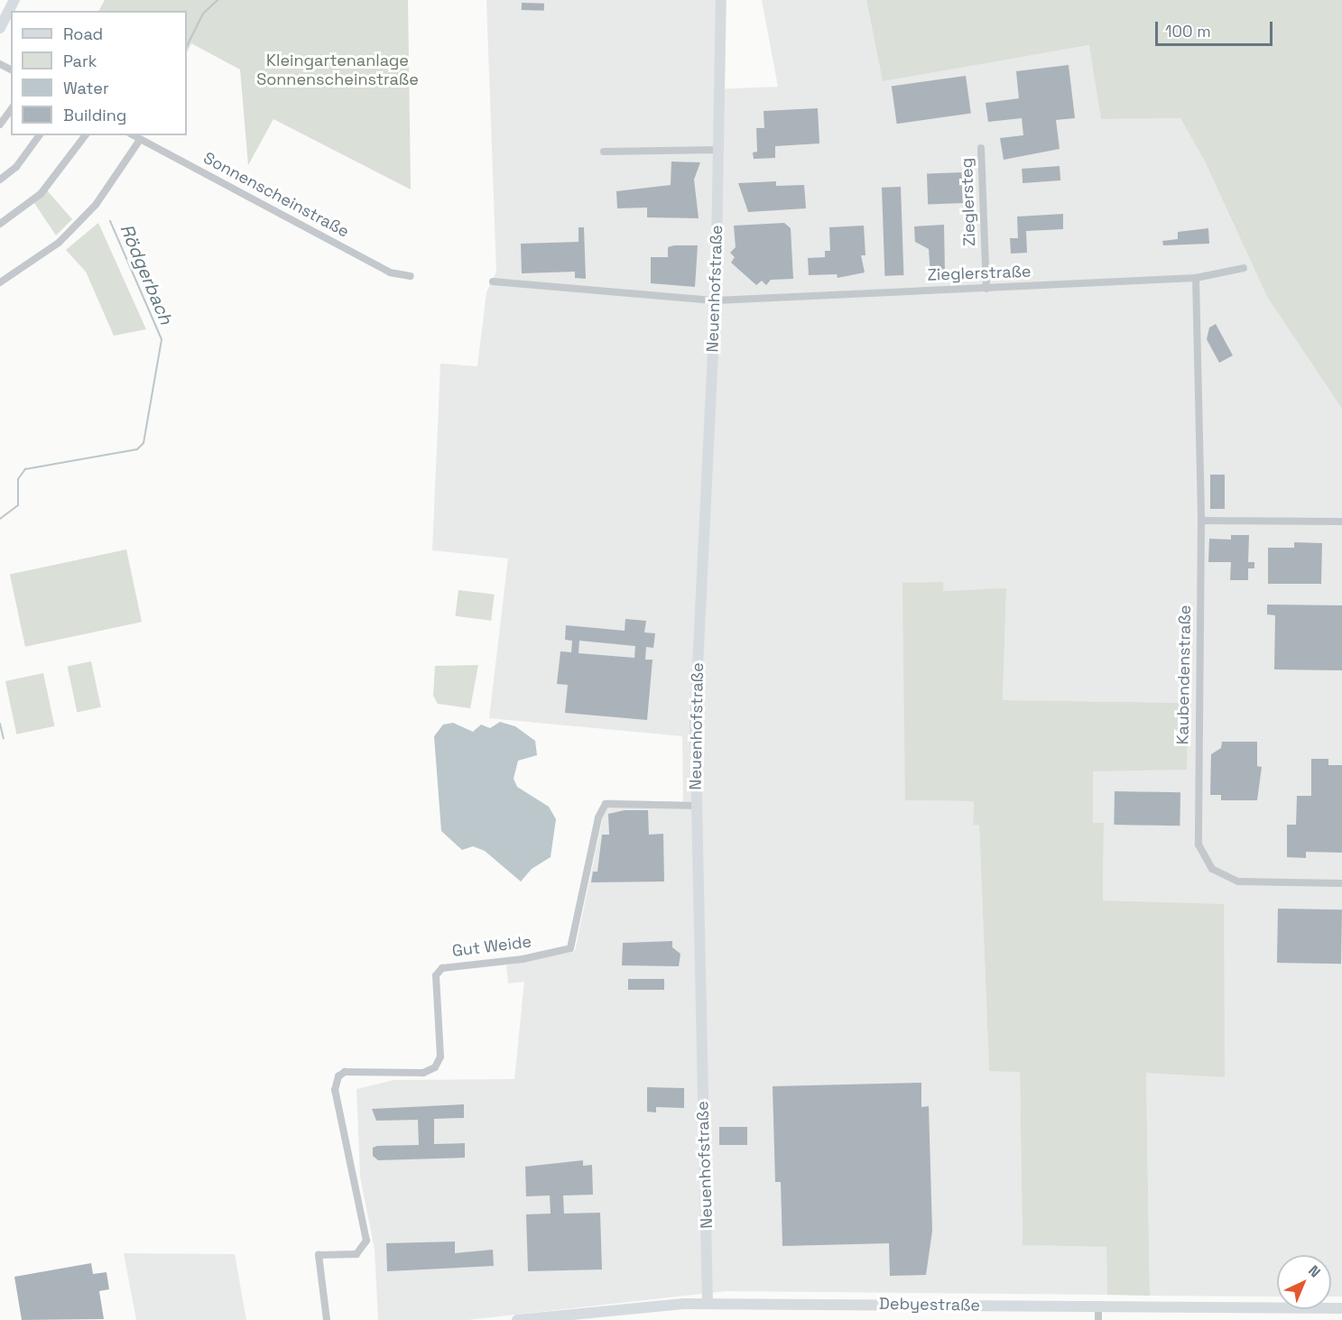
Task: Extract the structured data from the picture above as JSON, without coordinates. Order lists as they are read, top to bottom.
{
  "streets": {
    "street": [
      "Sonnenscheinstraße",
      "Zieglersteg",
      "Zieglerstraße",
      "Neuenhofstraße",
      "Kaubendenstraße",
      "Gut Weide",
      "Debyestraße"
    ]
  },
  "crossings": [
    ["Zieglersteg", "Zieglerstraße"],
    ["Zieglerstraße", "Neuenhofstraße"],
    ["Zieglerstraße", "Kaubendenstraße"],
    ["Neuenhofstraße", "Gut Weide"],
    ["Neuenhofstraße", "Debyestraße"]
  ],
  "water": ["Rödgerbach"],
  "parks": ["Kleingartenanlage Sonnenscheinstraße"],
  "legend": [
    "Road",
    "Park",
    "Water",
    "Building"
  ],
  "scale_bar": "100 m",
  "north": "top right"
}
